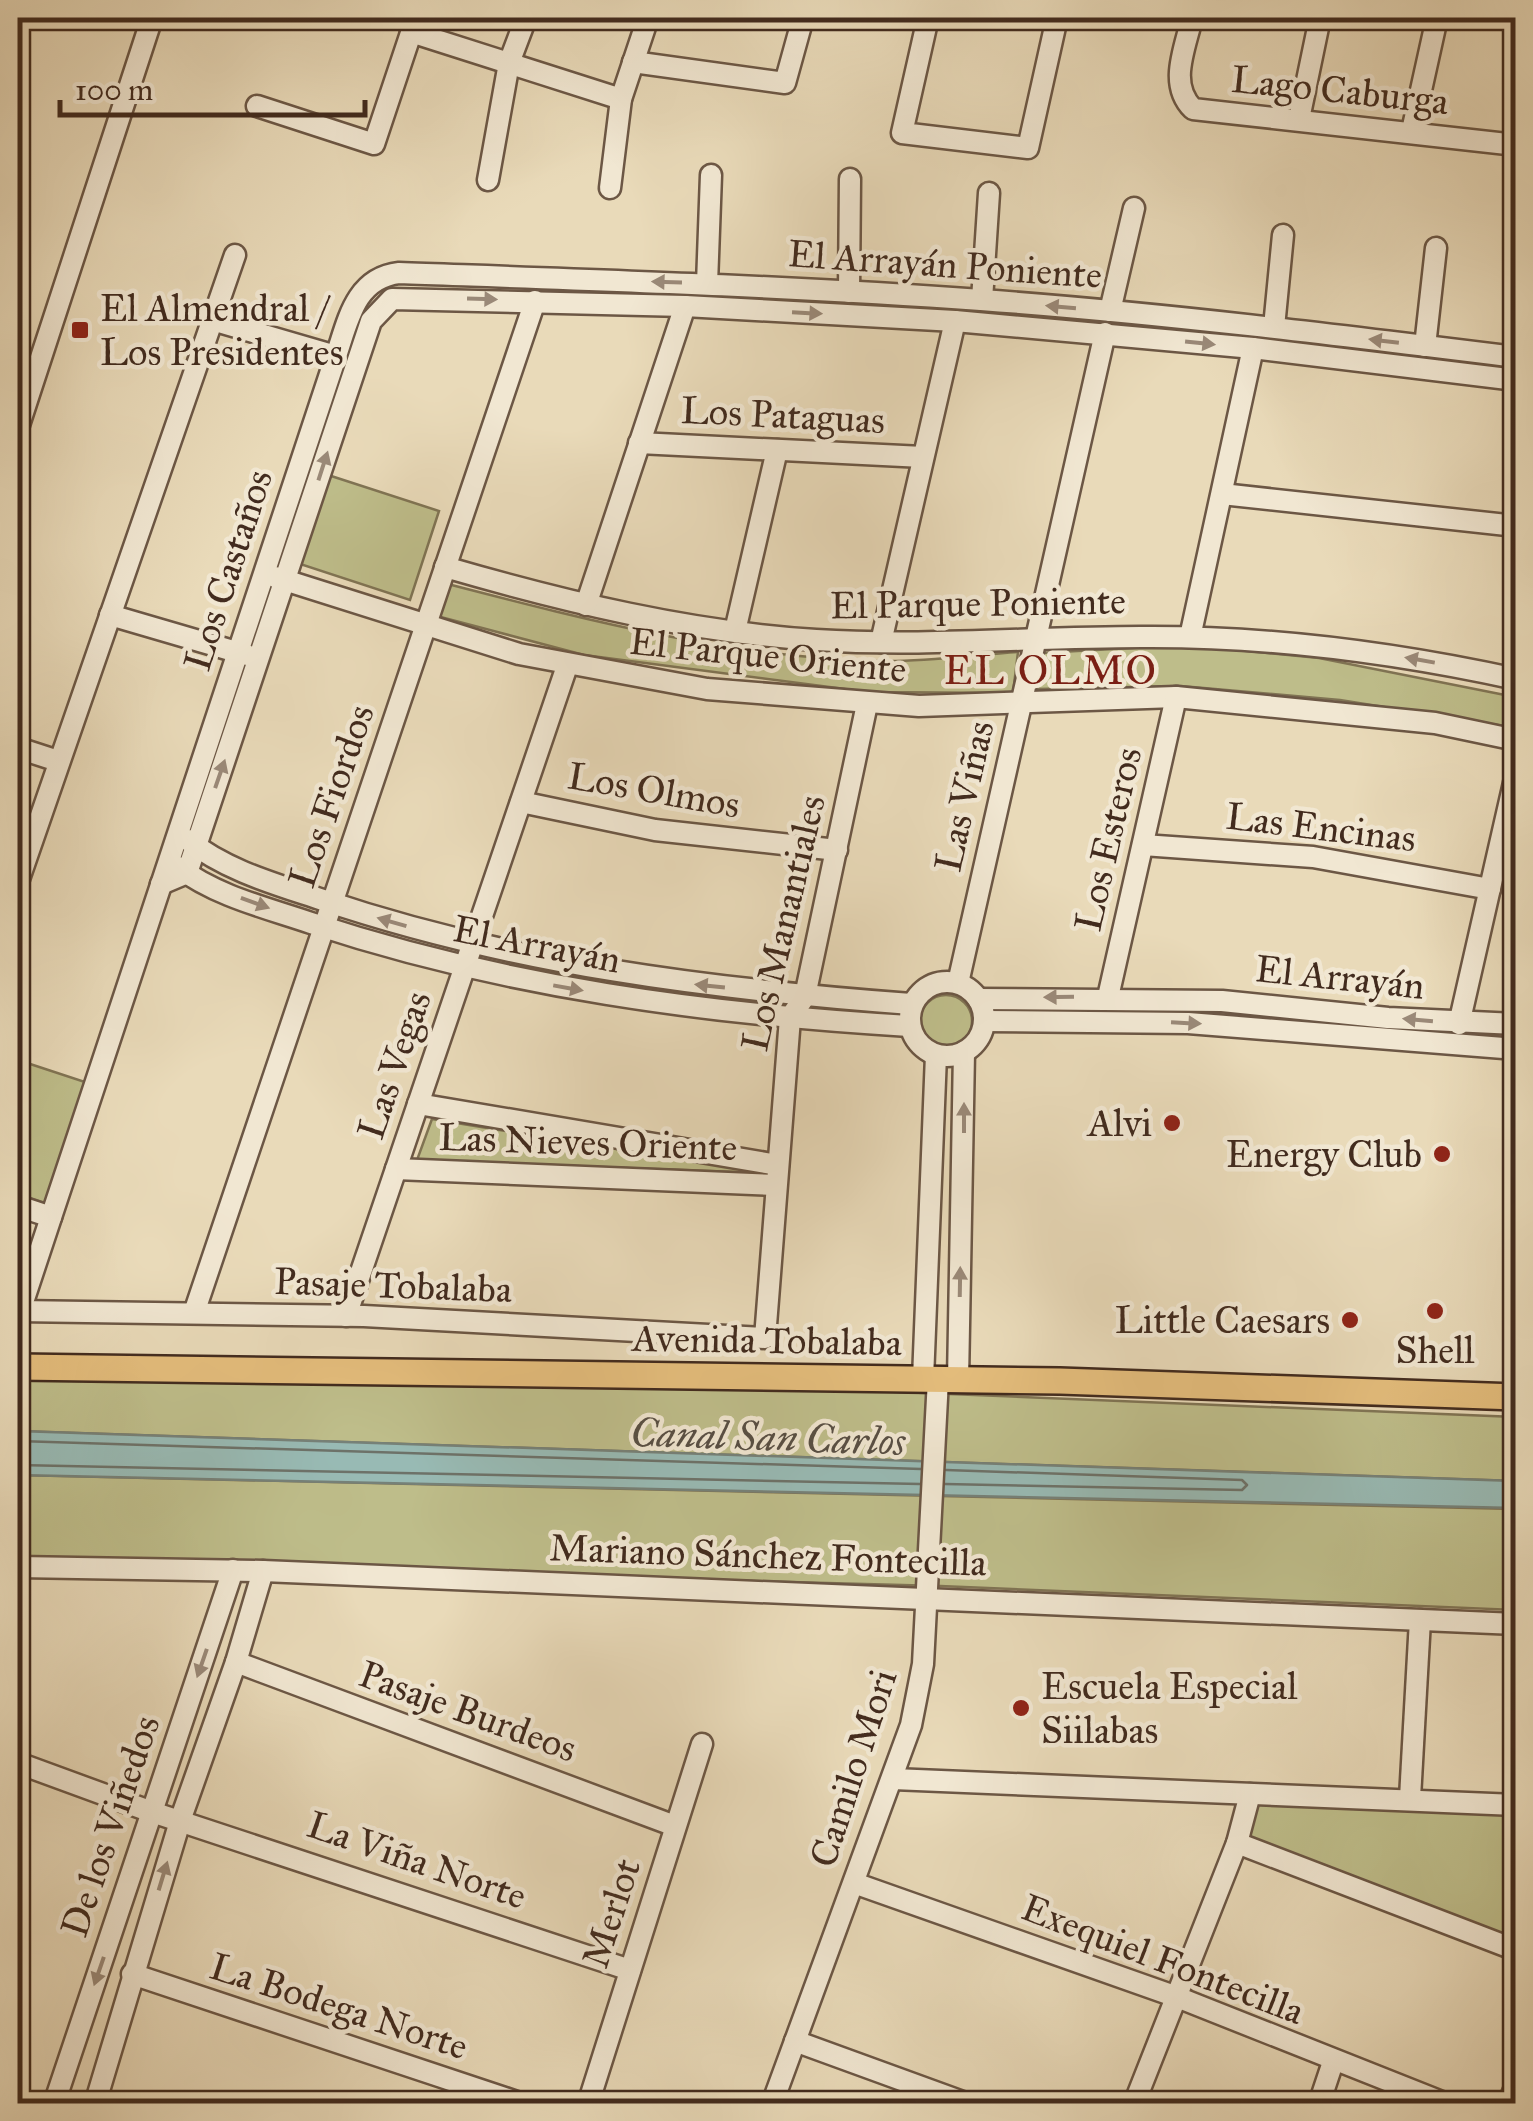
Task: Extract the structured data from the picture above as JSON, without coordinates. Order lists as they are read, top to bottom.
{
  "streets": {
    "main road": ["Avenida Tobalaba"],
    "street": [
      "Lago Caburga",
      "El Arrayán Poniente",
      "Los Pataguas",
      "Los Castaños",
      "El Parque Poniente",
      "El Parque Oriente",
      "Los Olmos",
      "Los Fiordos",
      "Las Viñas",
      "Las Encinas",
      "Los Esteros",
      "Los Manantiales",
      "El Arrayán",
      "Las Vegas",
      "Las Nieves Oriente",
      "Pasaje Tobalaba",
      "Mariano Sánchez Fontecilla",
      "Pasaje Burdeos",
      "Camilo Mori",
      "De los Viñedos",
      "La Viña Norte",
      "Merlot",
      "Exequiel Fontecilla",
      "La Bodega Norte"
    ]
  },
  "crossings": [
    ["El Arrayán Poniente", "Los Castaños"],
    ["El Arrayán Poniente", "Los Fiordos"],
    ["El Arrayán Poniente", "Las Viñas"],
    ["Los Castaños", "El Parque Oriente"],
    ["Los Castaños", "El Arrayán"],
    ["Los Castaños", "Pasaje Tobalaba"],
    ["El Parque Poniente", "Los Fiordos"],
    ["El Parque Poniente", "Las Viñas"],
    ["El Parque Oriente", "Los Fiordos"],
    ["El Parque Oriente", "Las Viñas"],
    ["El Parque Oriente", "Los Esteros"],
    ["El Parque Oriente", "Los Manantiales"],
    ["El Parque Oriente", "Las Vegas"],
    ["Los Olmos", "Los Manantiales"],
    ["Los Olmos", "Las Vegas"],
    ["Los Fiordos", "El Arrayán"],
    ["Los Fiordos", "Pasaje Tobalaba"],
    ["Las Viñas", "El Arrayán"],
    ["Las Encinas", "Los Esteros"],
    ["Los Esteros", "El Arrayán"],
    ["Los Manantiales", "El Arrayán"],
    ["Los Manantiales", "Las Nieves Oriente"],
    ["Los Manantiales", "Pasaje Tobalaba"],
    ["El Arrayán", "Las Vegas"],
    ["Las Vegas", "Las Nieves Oriente"],
    ["Las Vegas", "Pasaje Tobalaba"],
    ["Avenida Tobalaba", "Camilo Mori"],
    ["Mariano Sánchez Fontecilla", "Camilo Mori"],
    ["Mariano Sánchez Fontecilla", "De los Viñedos"],
    ["Pasaje Burdeos", "De los Viñedos"],
    ["Pasaje Burdeos", "Merlot"],
    ["Camilo Mori", "Exequiel Fontecilla"],
    ["De los Viñedos", "La Viña Norte"],
    ["De los Viñedos", "La Bodega Norte"],
    ["La Viña Norte", "Merlot"]
  ],
  "districts": ["EL OLMO"],
  "water": ["Canal San Carlos"],
  "places": {
    "transit": ["El Almendral / Los Presidentes"],
    "other": [
      "Alvi",
      "Energy Club",
      "Shell",
      "Little Caesars",
      "Escuela Especial Siilabas"
    ]
  },
  "scale_bar": "100 m"
}
